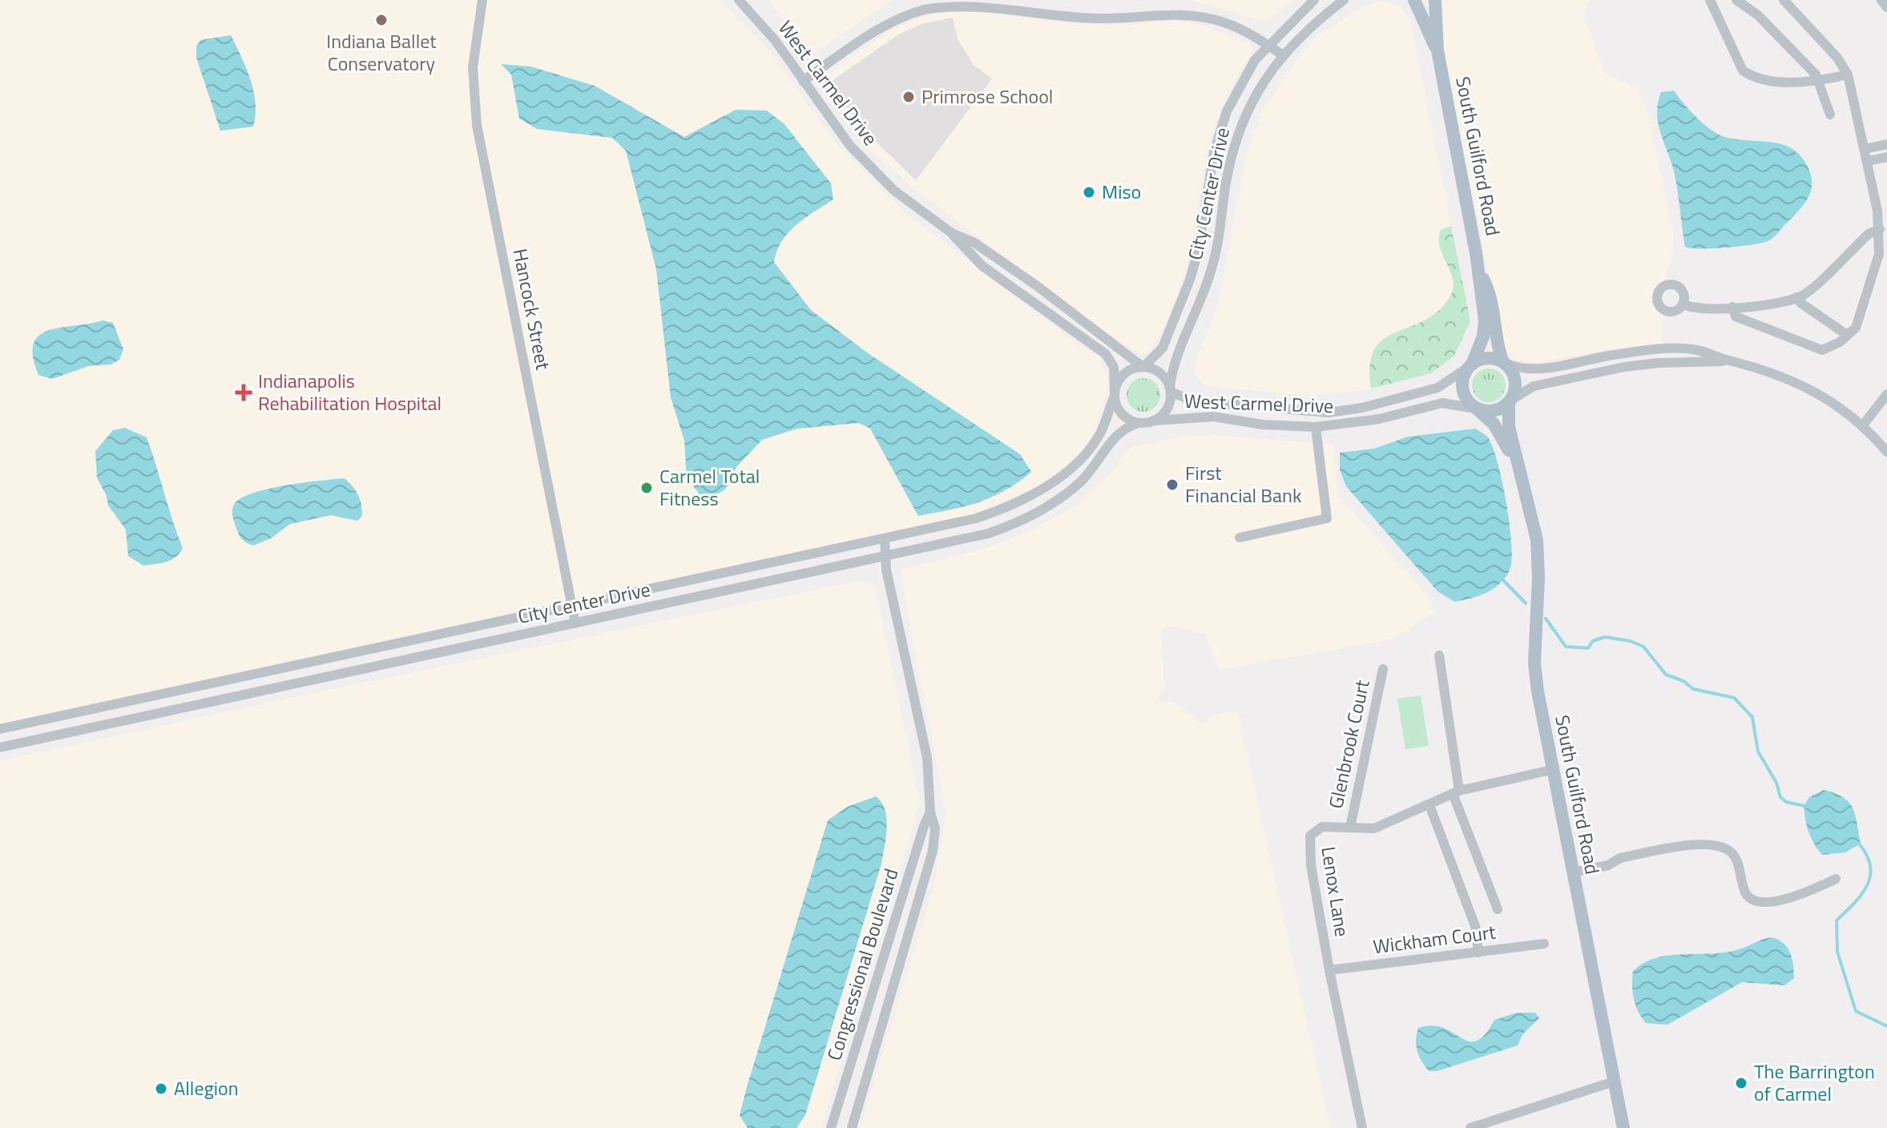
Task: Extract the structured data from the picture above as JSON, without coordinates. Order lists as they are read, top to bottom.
{
  "streets": {
    "main road": ["South Guilford Road"],
    "street": [
      "West Carmel Drive",
      "City Center Drive",
      "Hancock Street",
      "Glenbrook Court",
      "Lenox Lane",
      "Wickham Court",
      "Congressional Boulevard"
    ]
  },
  "crossings": [
    ["West Carmel Drive", "South Guilford Road"],
    ["West Carmel Drive", "City Center Drive"],
    ["South Guilford Road", "Lenox Lane"],
    ["City Center Drive", "Hancock Street"],
    ["City Center Drive", "Congressional Boulevard"],
    ["Glenbrook Court", "Lenox Lane"],
    ["Lenox Lane", "Wickham Court"]
  ],
  "places": {
    "other": [
      "Indiana Ballet Conservatory",
      "Primrose School",
      "Miso",
      "First Financial Bank",
      "Carmel Total Fitness",
      "The Barrington of Carmel",
      "Allegion"
    ],
    "health": ["Indianapolis Rehabilitation Hospital"]
  }
}
